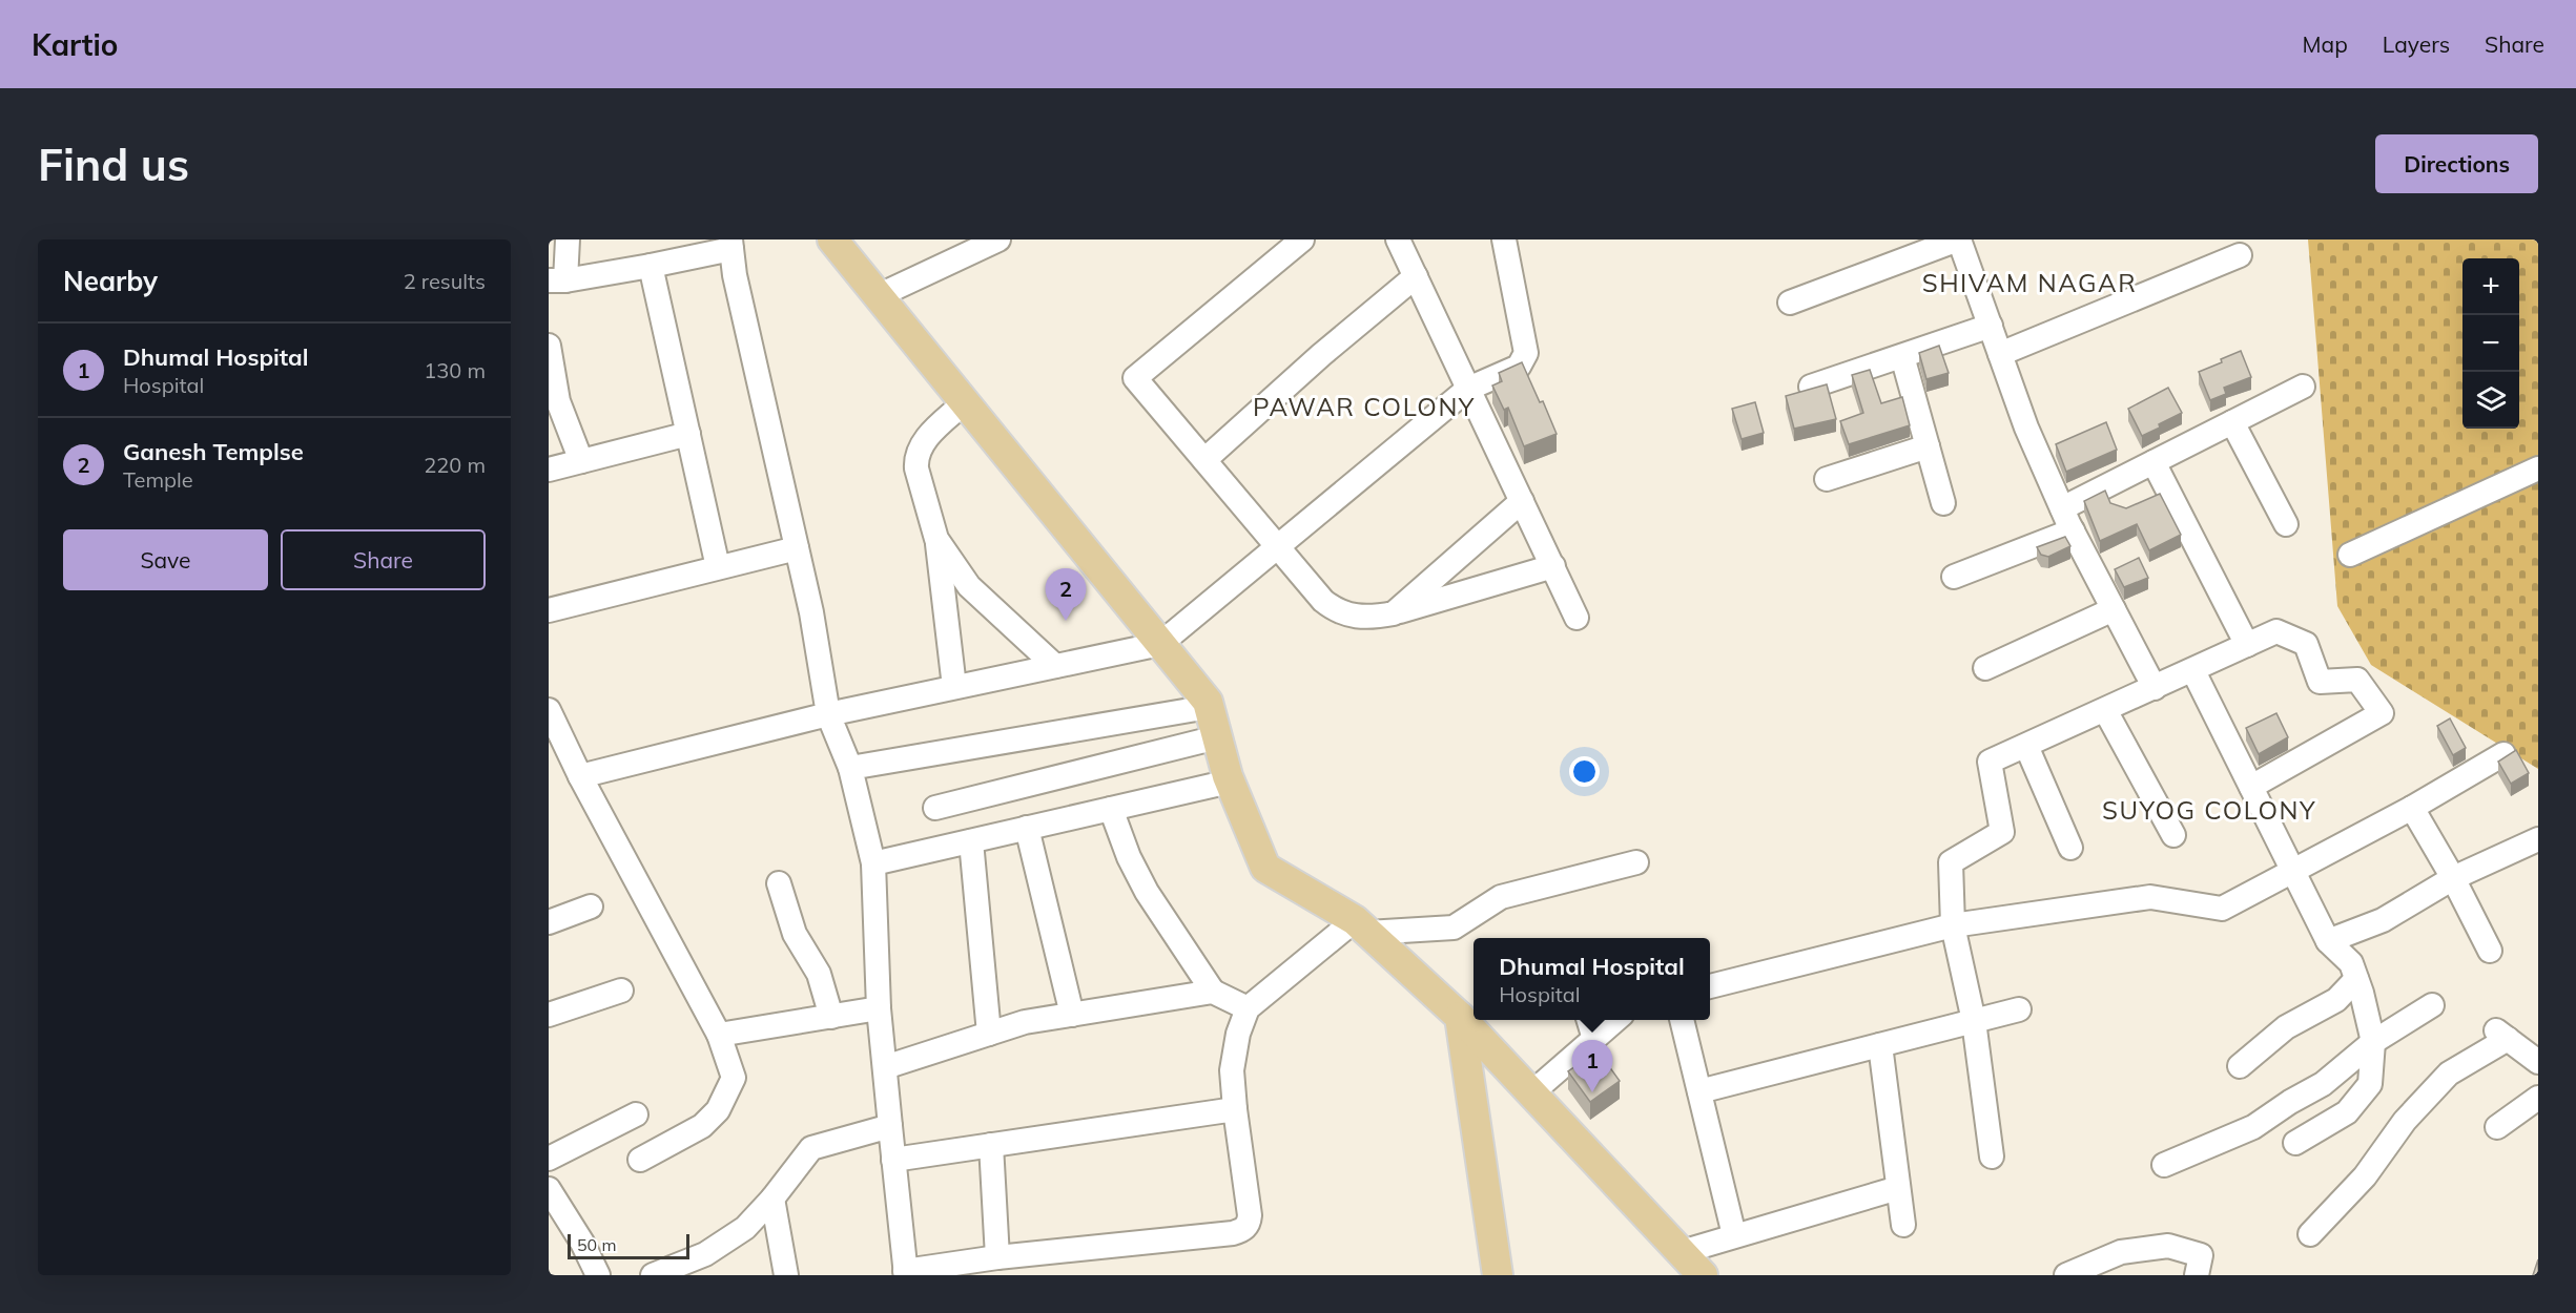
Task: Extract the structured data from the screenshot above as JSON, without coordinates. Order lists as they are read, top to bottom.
{
  "districts": ["SHIVAM NAGAR", "PAWAR COLONY", "SUYOG COLONY"],
  "scale_bar": "50 m",
  "page": {
    "header": "Kartio",
    "nav": ["Map", "Layers", "Share"],
    "buttons": [
      "Directions",
      ["Save", "Share"]
    ],
    "title": "Find us",
    "heading": ["Nearby", "2 results"],
    "map_buttons": ["+", "−"],
    "list": [
      {
        "mark": "1",
        "name": "Dhumal Hospital",
        "note": "Hospital",
        "value": "130 m"
      },
      {
        "mark": "2",
        "name": "Ganesh Templse",
        "note": "Temple",
        "value": "220 m"
      }
    ],
    "pins": ["2", "1"],
    "popup": ["Dhumal Hospital", "Hospital"],
    "scale": "50 m"
  }
}
